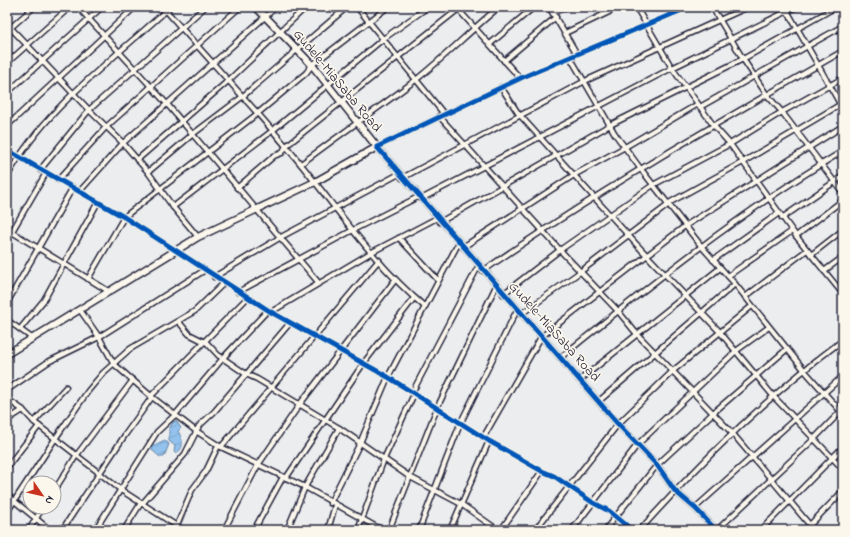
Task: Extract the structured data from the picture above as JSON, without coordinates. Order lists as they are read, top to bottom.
{
  "streets": {
    "main road": ["Gudele-MiaSaba Road"]
  },
  "north": "bottom right"
}
